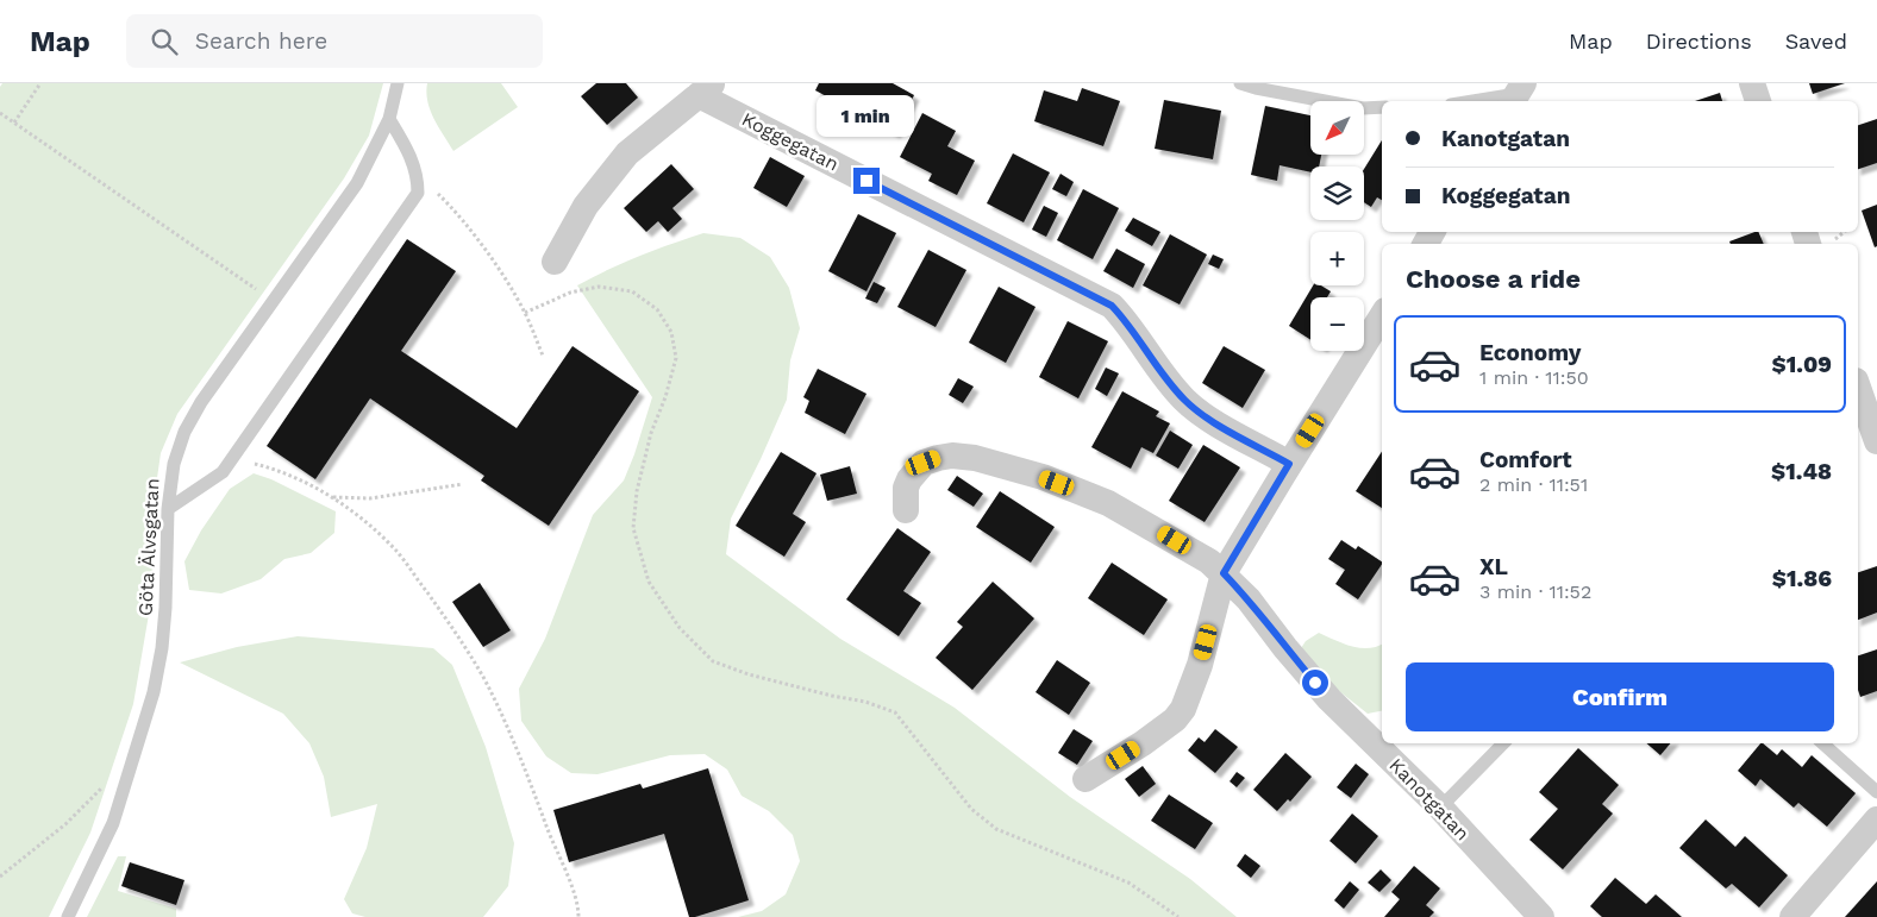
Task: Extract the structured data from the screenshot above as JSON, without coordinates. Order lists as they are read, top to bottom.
{
  "streets": {
    "street": ["Koggegatan", "Kanotgatan"],
    "lane": ["Göta Älvsgatan"]
  },
  "north": "bottom left",
  "page": {
    "header": "Map",
    "search": "Search here",
    "nav": ["Map", "Directions", "Saved"],
    "bubble": "1 min",
    "map_buttons": ["+", "−"],
    "banner": ["Kanotgatan", "Koggegatan"],
    "heading": "Choose a ride",
    "list": [
      {
        "name": "Economy",
        "note": "1 min · 11:50",
        "value": "$1.09"
      },
      {
        "name": "Comfort",
        "note": "2 min · 11:51",
        "value": "$1.48"
      },
      {
        "name": "XL",
        "note": "3 min · 11:52",
        "value": "$1.86"
      }
    ],
    "buttons": "Confirm"
  }
}
